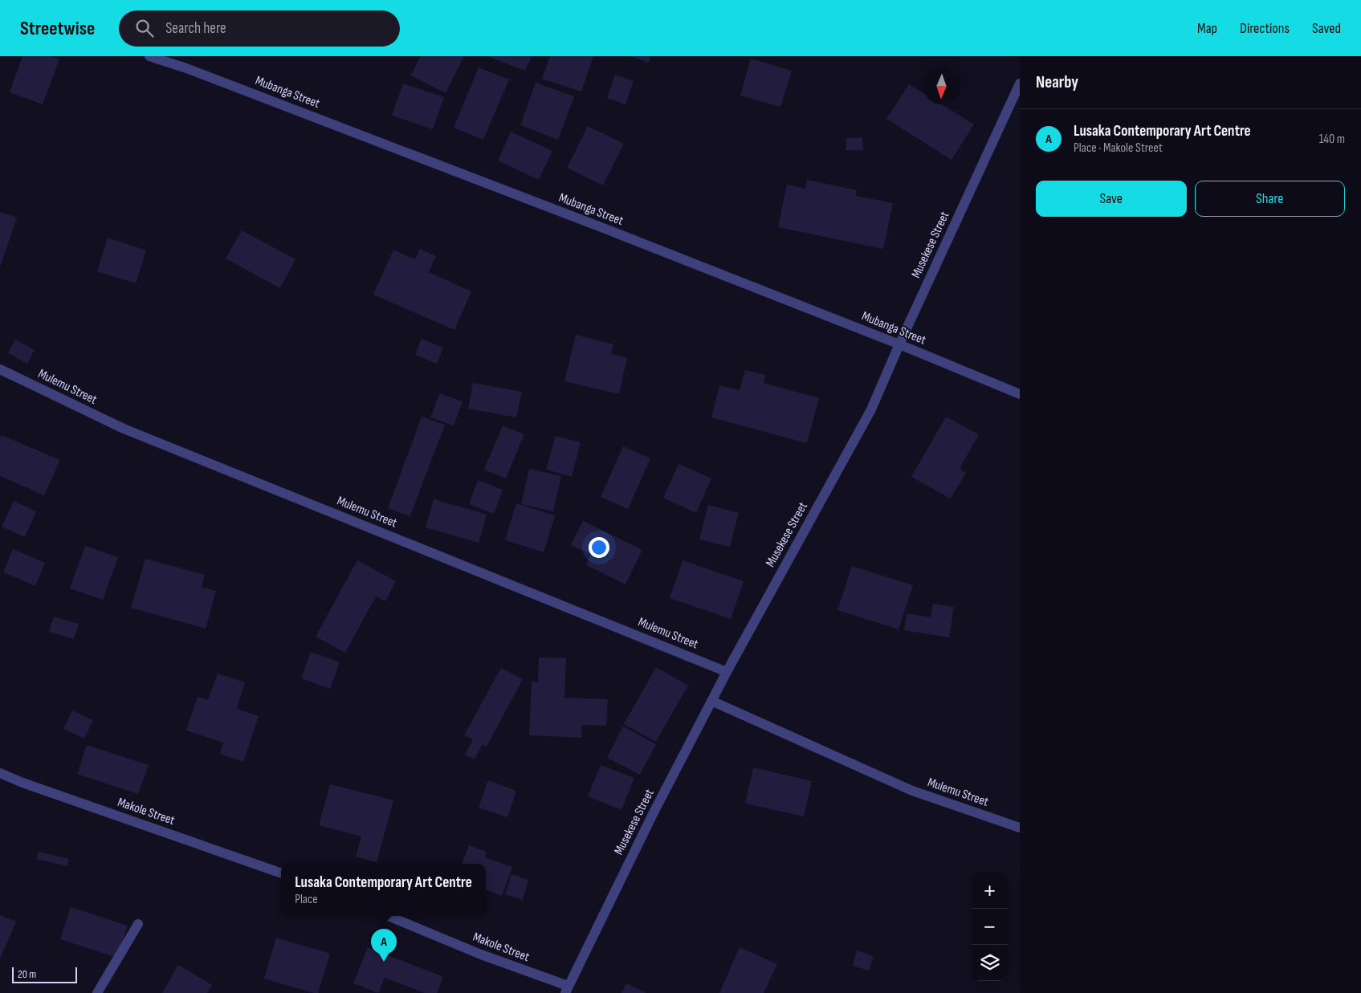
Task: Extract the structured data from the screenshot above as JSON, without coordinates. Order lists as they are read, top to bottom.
{
  "streets": {
    "street": [
      "Mubanga Street",
      "Musekese Street",
      "Mulemu Street",
      "Makole Street"
    ]
  },
  "crossings": [
    ["Mubanga Street", "Musekese Street"],
    ["Musekese Street", "Mulemu Street"],
    ["Musekese Street", "Makole Street"]
  ],
  "scale_bar": "20 m",
  "north": "bottom",
  "page": {
    "header": "Streetwise",
    "search": "Search here",
    "nav": ["Map", "Directions", "Saved"],
    "heading": "Nearby",
    "list": [
      {
        "mark": "A",
        "name": "Lusaka Contemporary Art Centre",
        "note": "Place · Makole Street",
        "value": "140 m"
      }
    ],
    "buttons": ["Save", "Share"],
    "popup": ["Lusaka Contemporary Art Centre", "Place"],
    "map_buttons": ["+", "−"],
    "pins": "A",
    "scale": "20 m"
  }
}
